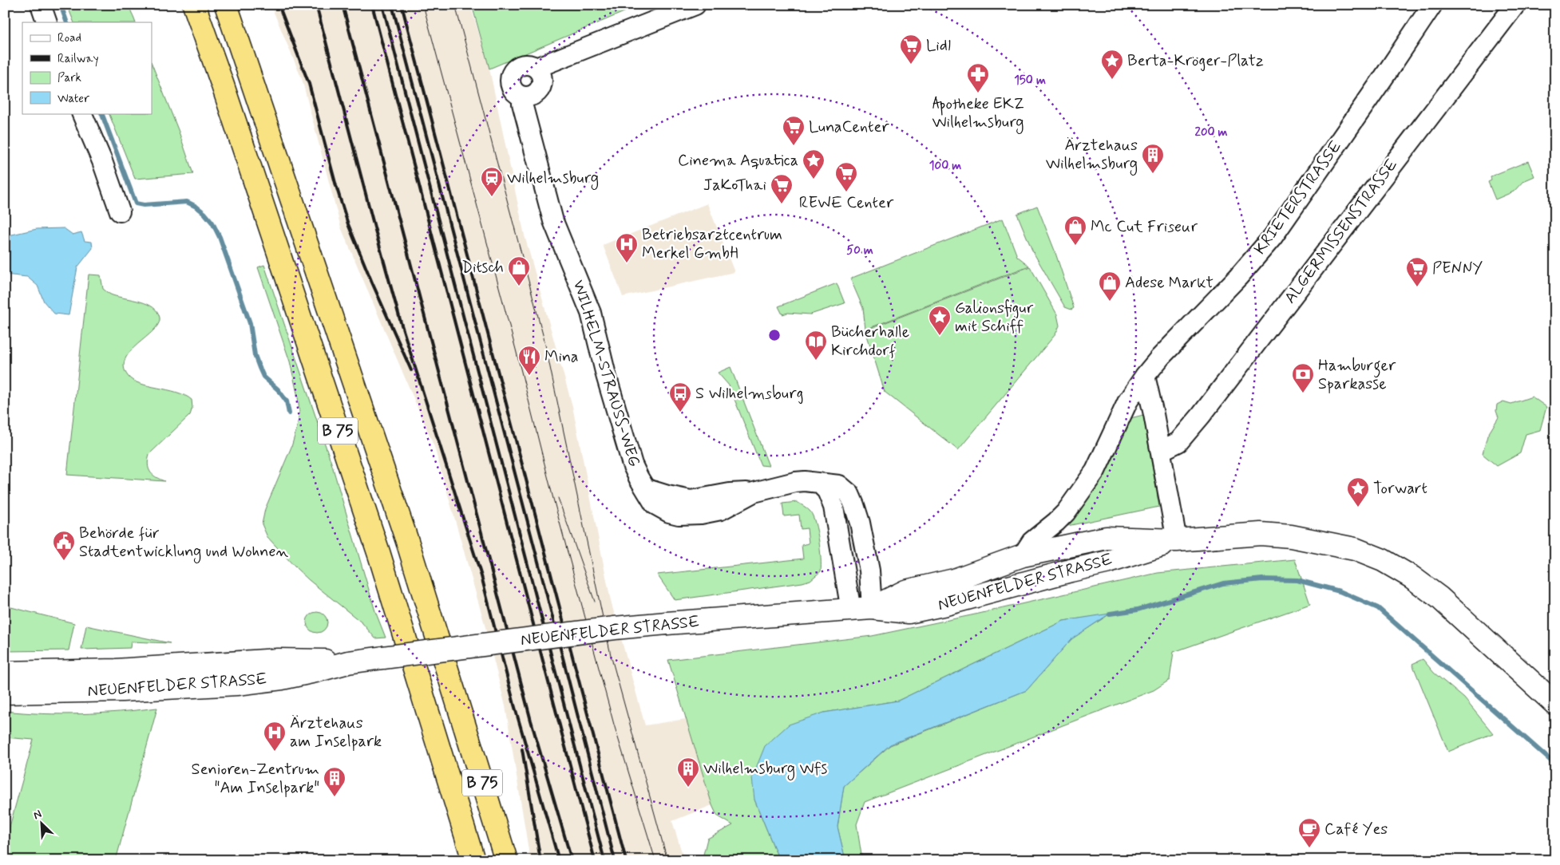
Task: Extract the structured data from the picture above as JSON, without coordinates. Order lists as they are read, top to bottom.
{
  "streets": {
    "highway": ["B 75"],
    "main road": ["NEUENFELDER STRASSE"],
    "street": ["KRIETERSTRASSE", "ALGERMISSENSTRASSE", "WILHELM-STRAUSS-WEG"]
  },
  "crossings": [
    ["KRIETERSTRASSE", "NEUENFELDER STRASSE"],
    ["WILHELM-STRAUSS-WEG", "NEUENFELDER STRASSE"]
  ],
  "places": {
    "supermarket": [
      "Lidl",
      "LunaCenter",
      "REWE Center",
      "JaKoThai",
      "PENNY"
    ],
    "place": [
      "Berta-Kröger-Platz",
      "Cinema Aquatica",
      "Galionsfigur mit Schiff",
      "Torwart"
    ],
    "pharmacy": ["Apotheke EKZ Wilhelmsburg"],
    "building": ["Ärztehaus Wilhelmsburg", "Wilhelmsburg Wfs", "Senioren-Zentrum \"Am Inselpark\""],
    "station": ["Wilhelmsburg"],
    "shop": ["Mc Cut Friseur", "Ditsch", "Adese Markt"],
    "hospital": ["Betriebsarztcentrum Merkel GmbH", "Ärztehaus am Inselpark"],
    "library": ["Bücherhalle Kirchdorf"],
    "restaurant": ["Mina"],
    "bank": ["Hamburger Sparkasse"],
    "bus stop": ["S Wilhelmsburg"],
    "public building": ["Behörde für Stadtentwicklung und Wohnen"],
    "cafe": ["Café Yes"]
  },
  "legend": [
    "Road",
    "Railway",
    "Park",
    "Water"
  ],
  "north": "top left",
  "rings": [
    "150 m",
    "200 m",
    "100 m",
    "50 m"
  ]
}
